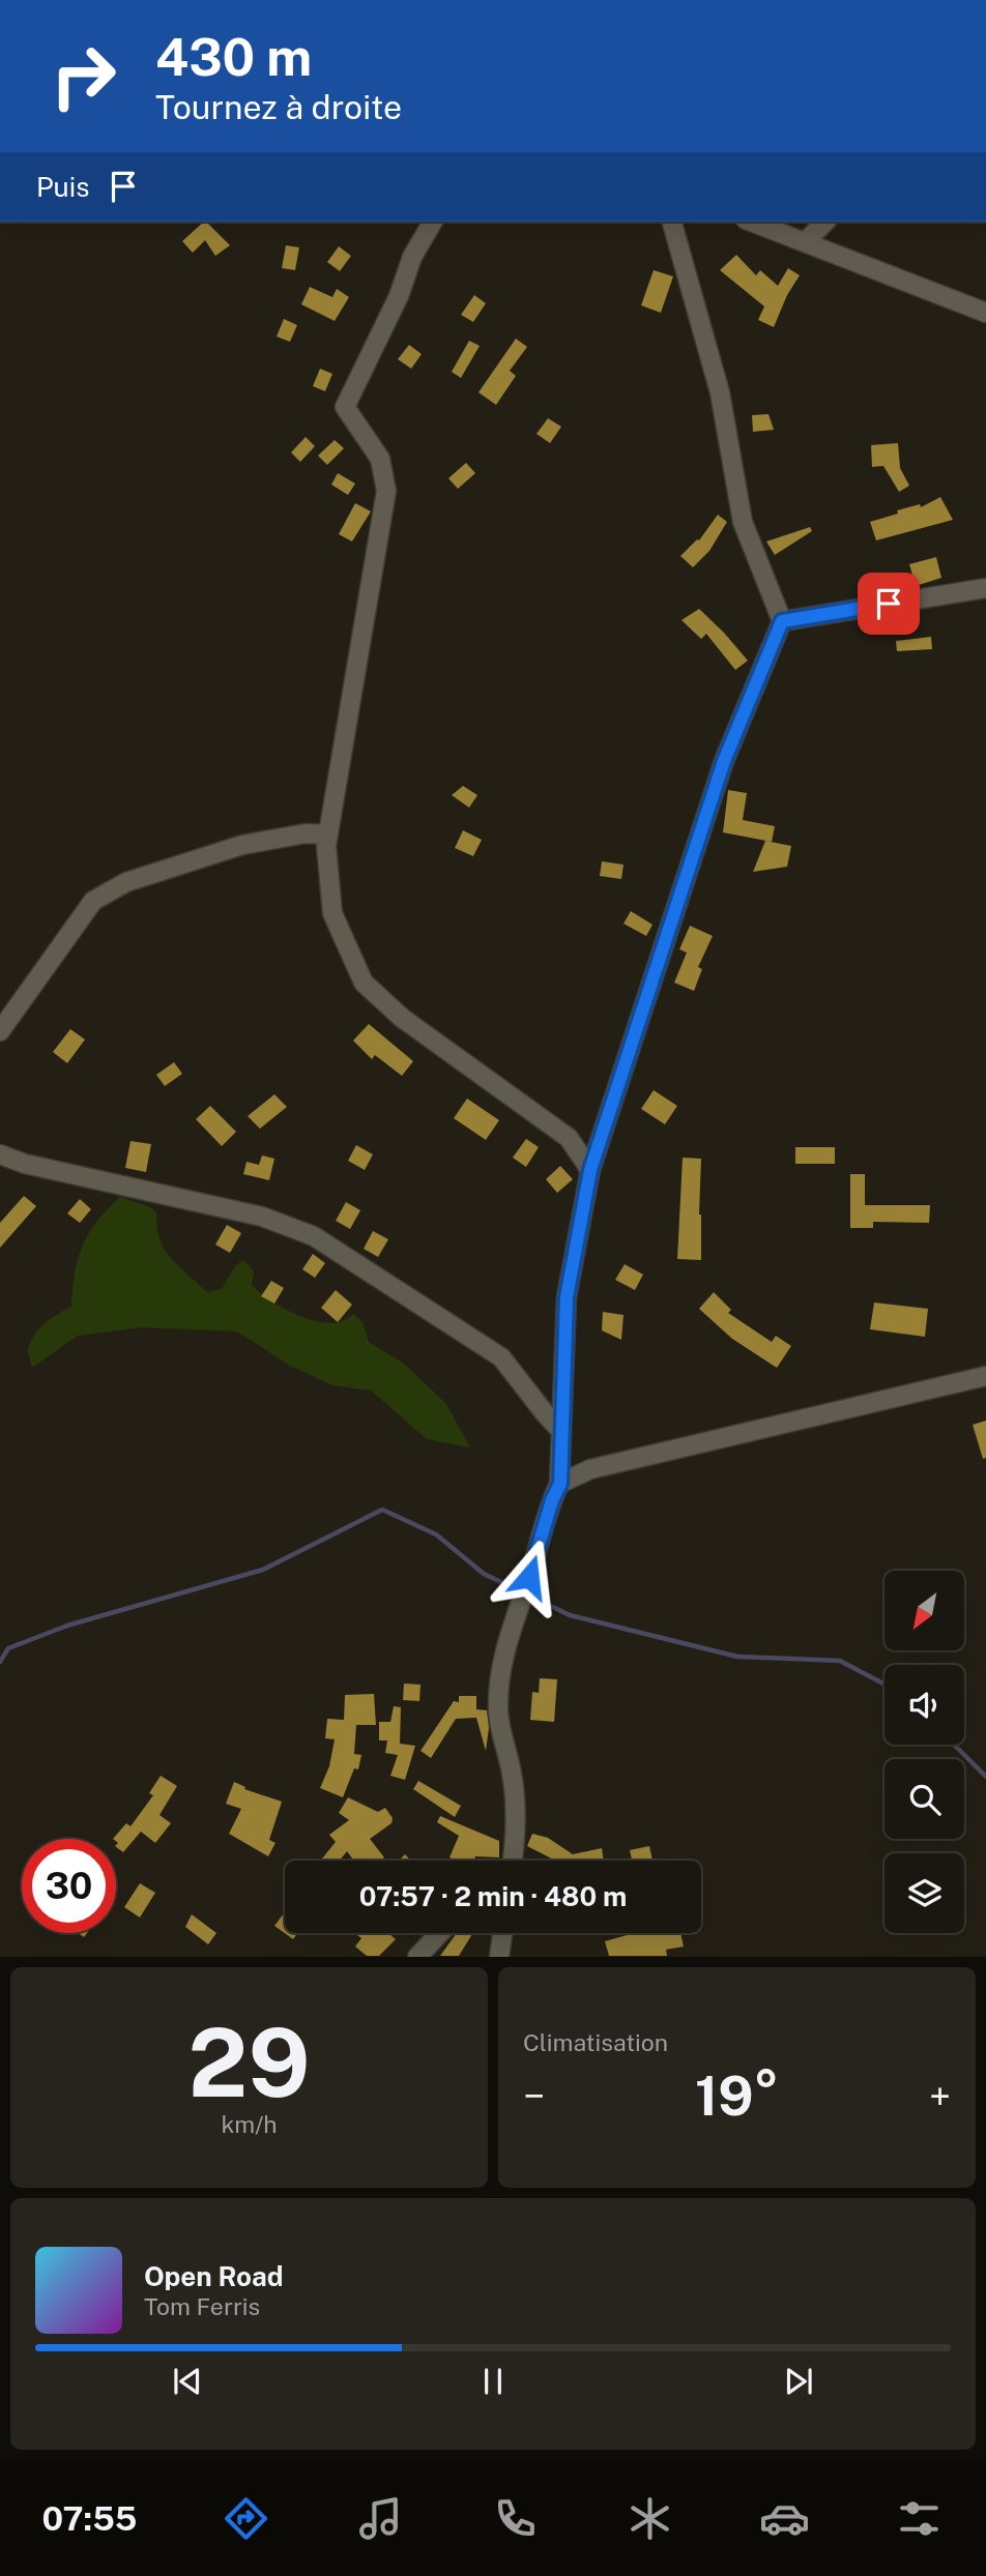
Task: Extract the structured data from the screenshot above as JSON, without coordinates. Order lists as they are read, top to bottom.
{
  "north": "bottom left",
  "page": {
    "turn": ["430 m", "Tournez à droite"],
    "then": "Puis",
    "limit": "30",
    "trip": "07:57 · 2 min · 480 m",
    "tile": [
      ["29", "km/h"],
      "Climatisation"
    ],
    "heat": ["−", "19°", "+"],
    "song": ["Open Road", "Tom Ferris"],
    "tabs": "07:55"
  }
}
